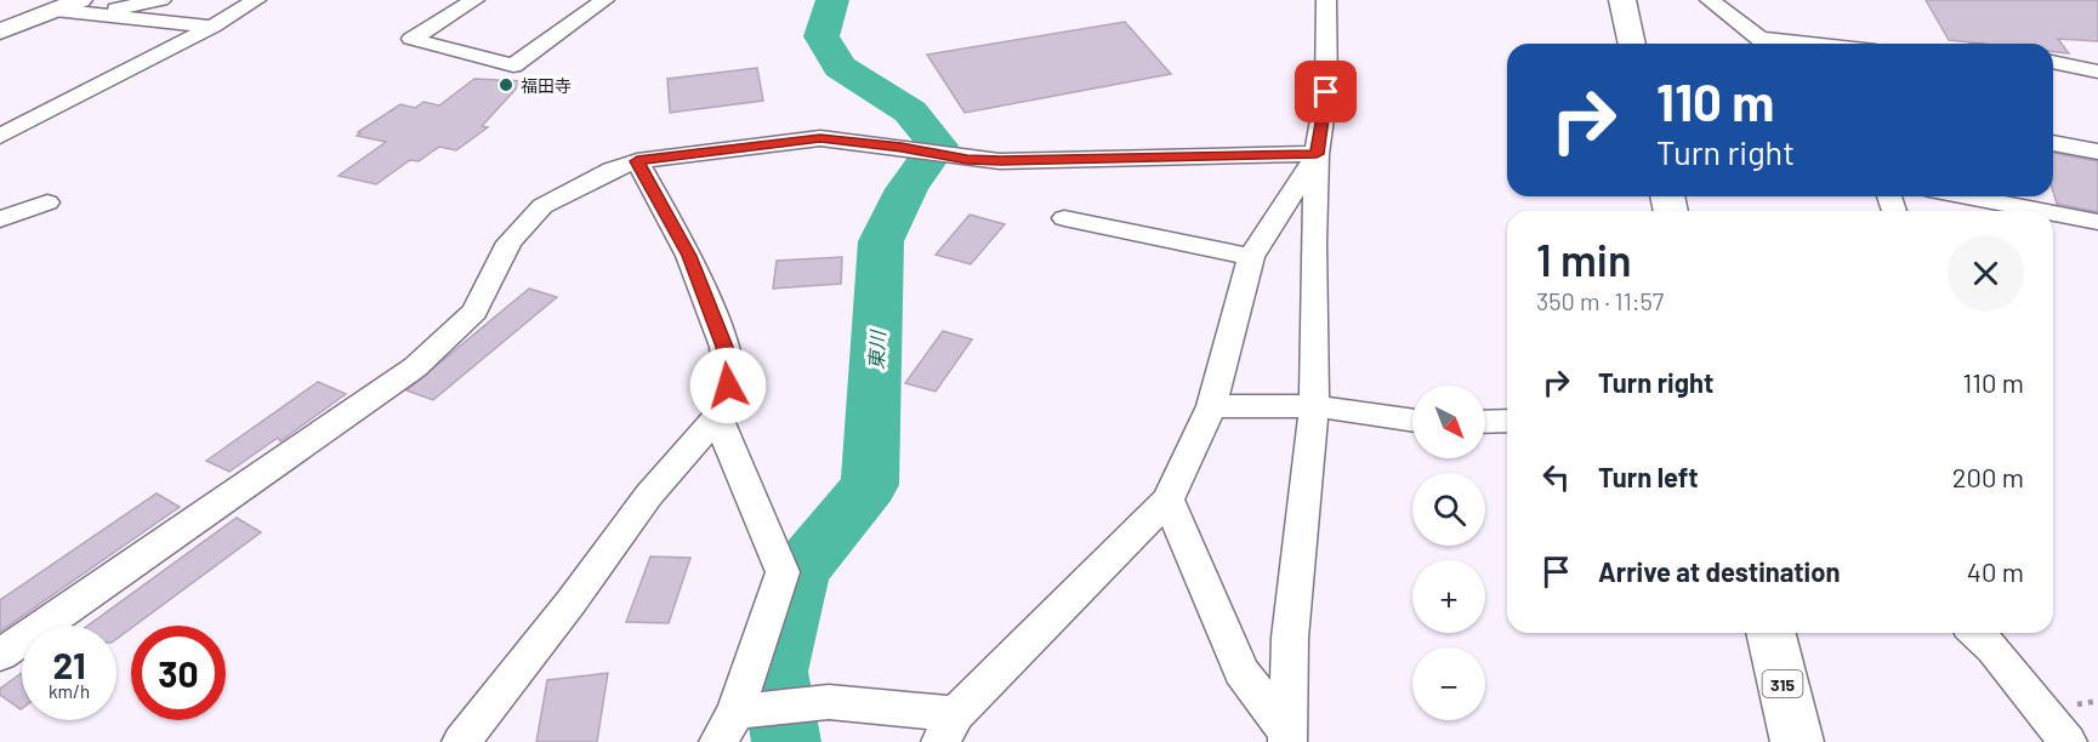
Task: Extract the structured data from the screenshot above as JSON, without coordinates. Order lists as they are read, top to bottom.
{
  "streets": {
    "highway": ["315"]
  },
  "water": ["東川"],
  "places": ["福田寺"],
  "north": "bottom right",
  "page": {
    "turn": ["110 m", "Turn right"],
    "heading": ["1 min", "350 m · 11:57"],
    "list": [
      {
        "name": "Turn right",
        "value": "110 m"
      },
      {
        "name": "Turn left",
        "value": "200 m"
      },
      {
        "name": "Arrive at destination",
        "value": "40 m"
      }
    ],
    "map_buttons": ["+", "−"],
    "speed": "21 km/h",
    "limit": "30"
  }
}
